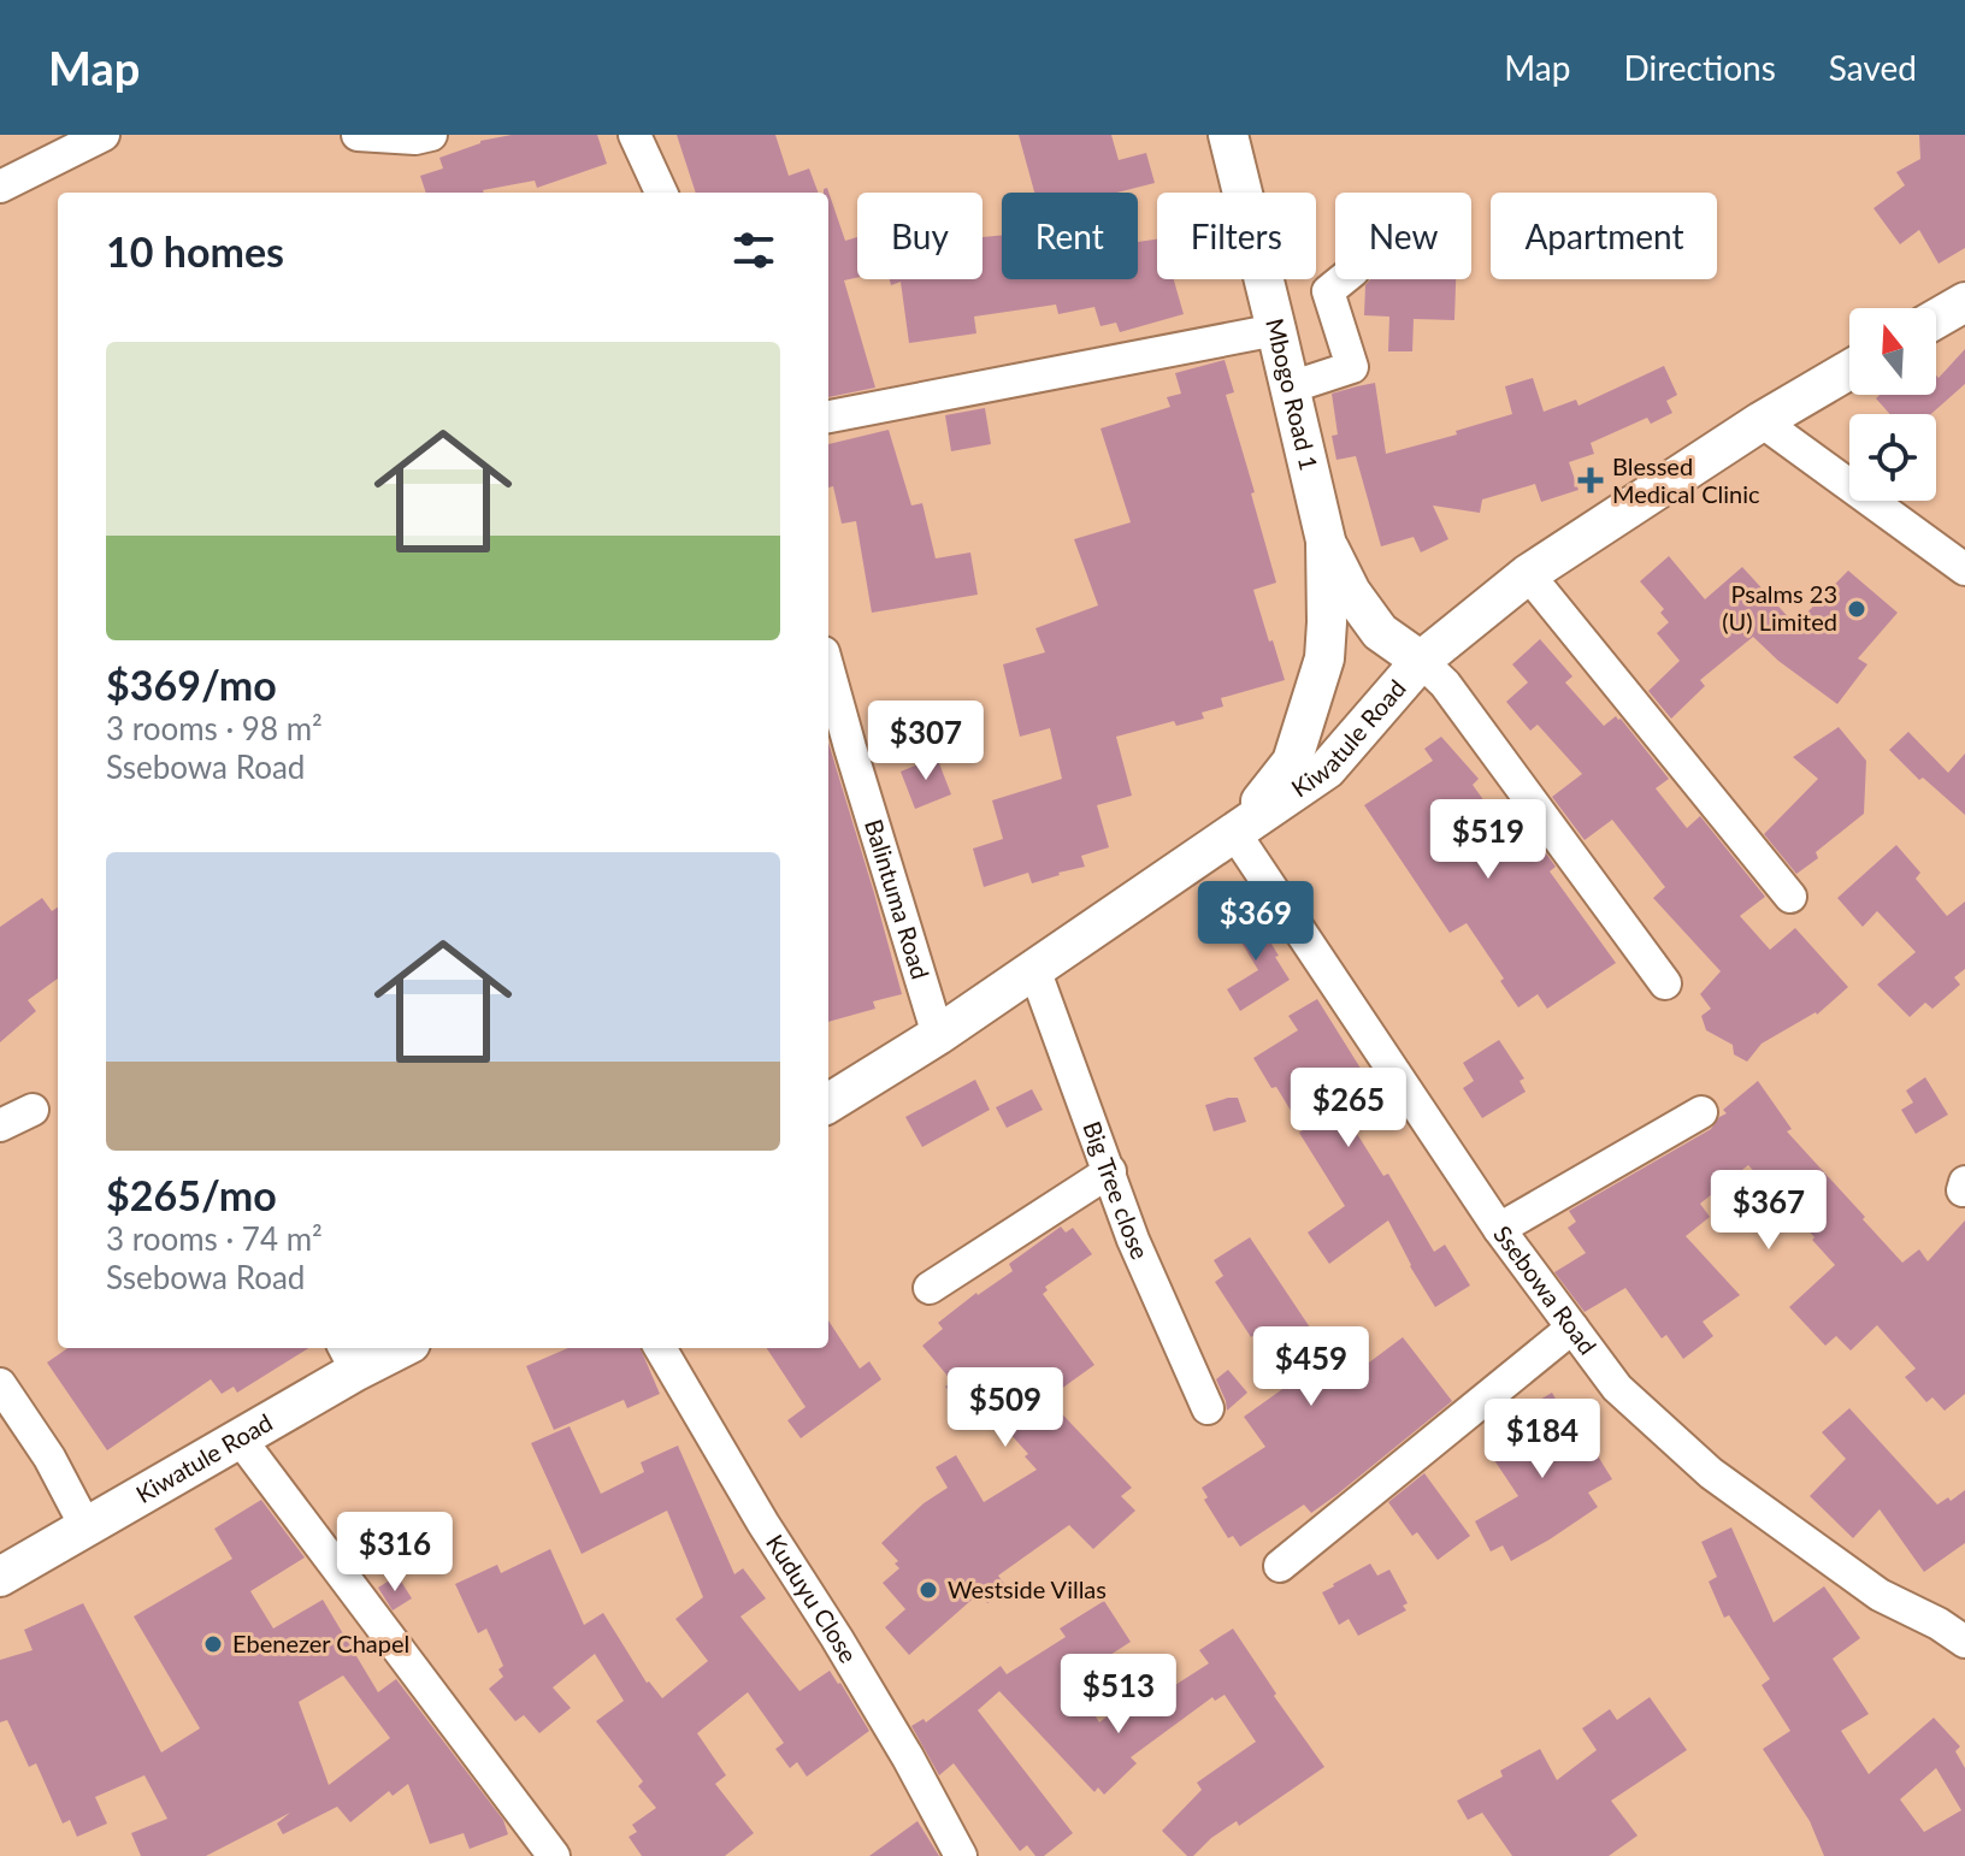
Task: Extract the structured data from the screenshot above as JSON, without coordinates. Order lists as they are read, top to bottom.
{
  "streets": {
    "main road": ["Mbogo Road 1", "Kiwatule Road"],
    "street": [
      "Balintuma Road",
      "Big Tree close",
      "Ssebowa Road",
      "Kuduyu Close"
    ]
  },
  "crossings": [
    ["Mbogo Road 1", "Kiwatule Road"],
    ["Mbogo Road 1", "Ssebowa Road"],
    ["Kiwatule Road", "Balintuma Road"],
    ["Kiwatule Road", "Big Tree close"],
    ["Kiwatule Road", "Ssebowa Road"]
  ],
  "places": {
    "health": ["Blessed Medical Clinic"],
    "other": ["Psalms 23 (U) Limited", "Westside Villas", "Ebenezer Chapel"]
  },
  "north": "top",
  "page": {
    "header": "Map",
    "nav": ["Map", "Directions", "Saved"],
    "chip": [
      "Buy",
      "Rent",
      "Filters",
      "New",
      "Apartment"
    ],
    "heading": "10 homes",
    "list": [
      {
        "name": "$369/mo",
        "note": "3 rooms · 98 m² · Ssebowa Road"
      },
      {
        "name": "$265/mo",
        "note": "3 rooms · 74 m² · Ssebowa Road"
      }
    ],
    "price": [
      "$307",
      "$519",
      "$369",
      "$265",
      "$367",
      "$459",
      "$509",
      "$184",
      "$316",
      "$513"
    ]
  }
}
